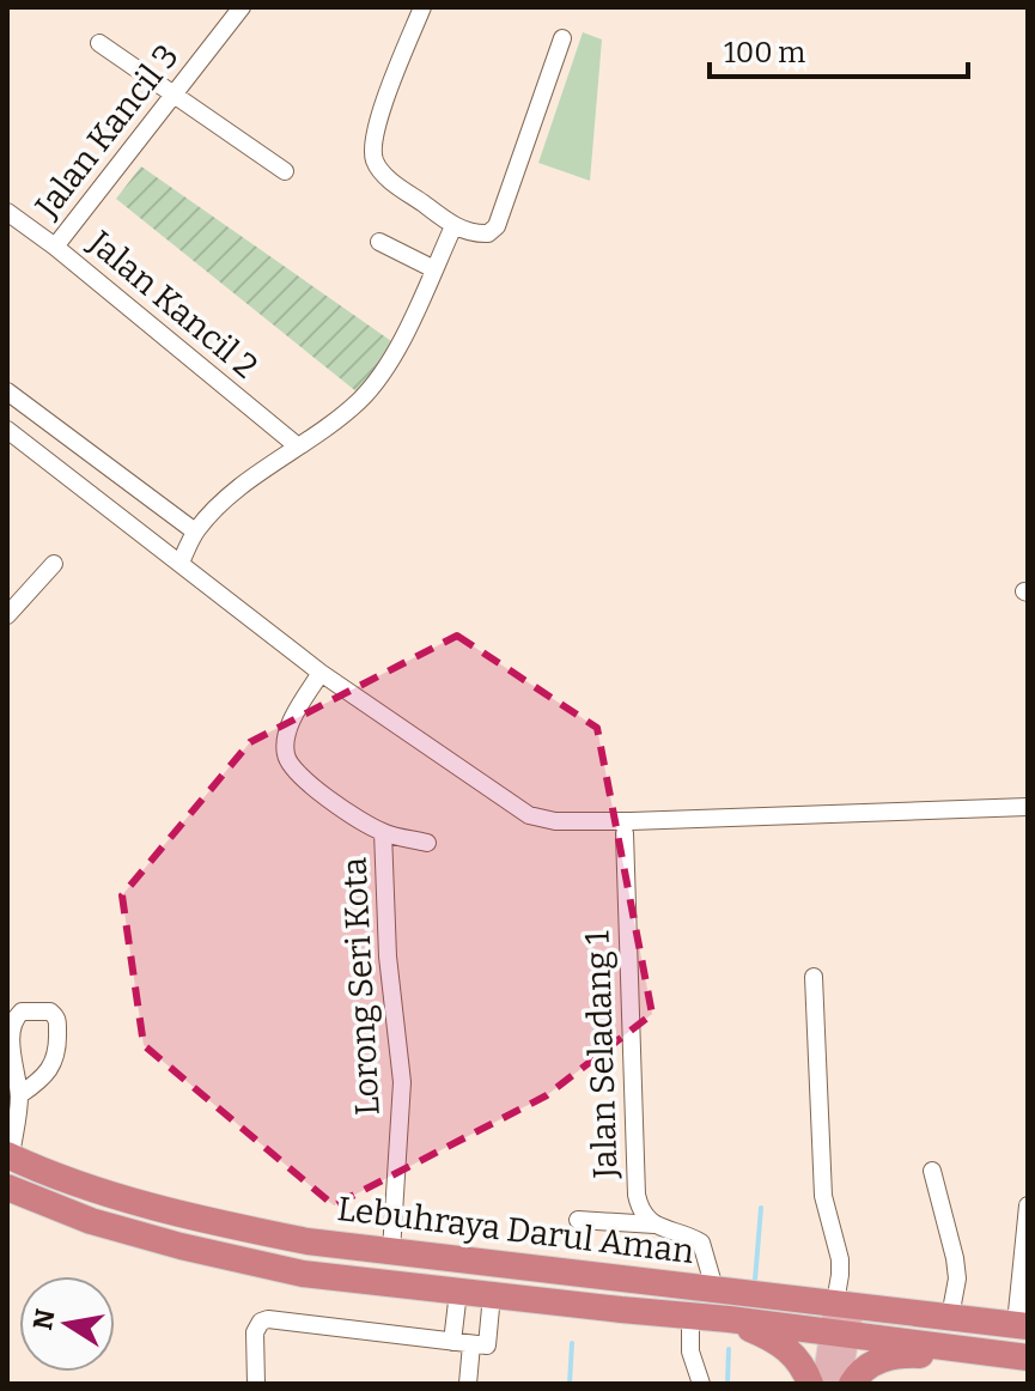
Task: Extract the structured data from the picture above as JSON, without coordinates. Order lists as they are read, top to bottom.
{
  "streets": {
    "highway": ["Lebuhraya Darul Aman"],
    "street": [
      "Jalan Kancil 3",
      "Jalan Kancil 2",
      "Lorong Seri Kota",
      "Jalan Seladang 1"
    ]
  },
  "crossings": [
    ["Jalan Kancil 3", "Jalan Kancil 2"],
    ["Lorong Seri Kota", "Lebuhraya Darul Aman"]
  ],
  "scale_bar": "100 m",
  "north": "left"
}
